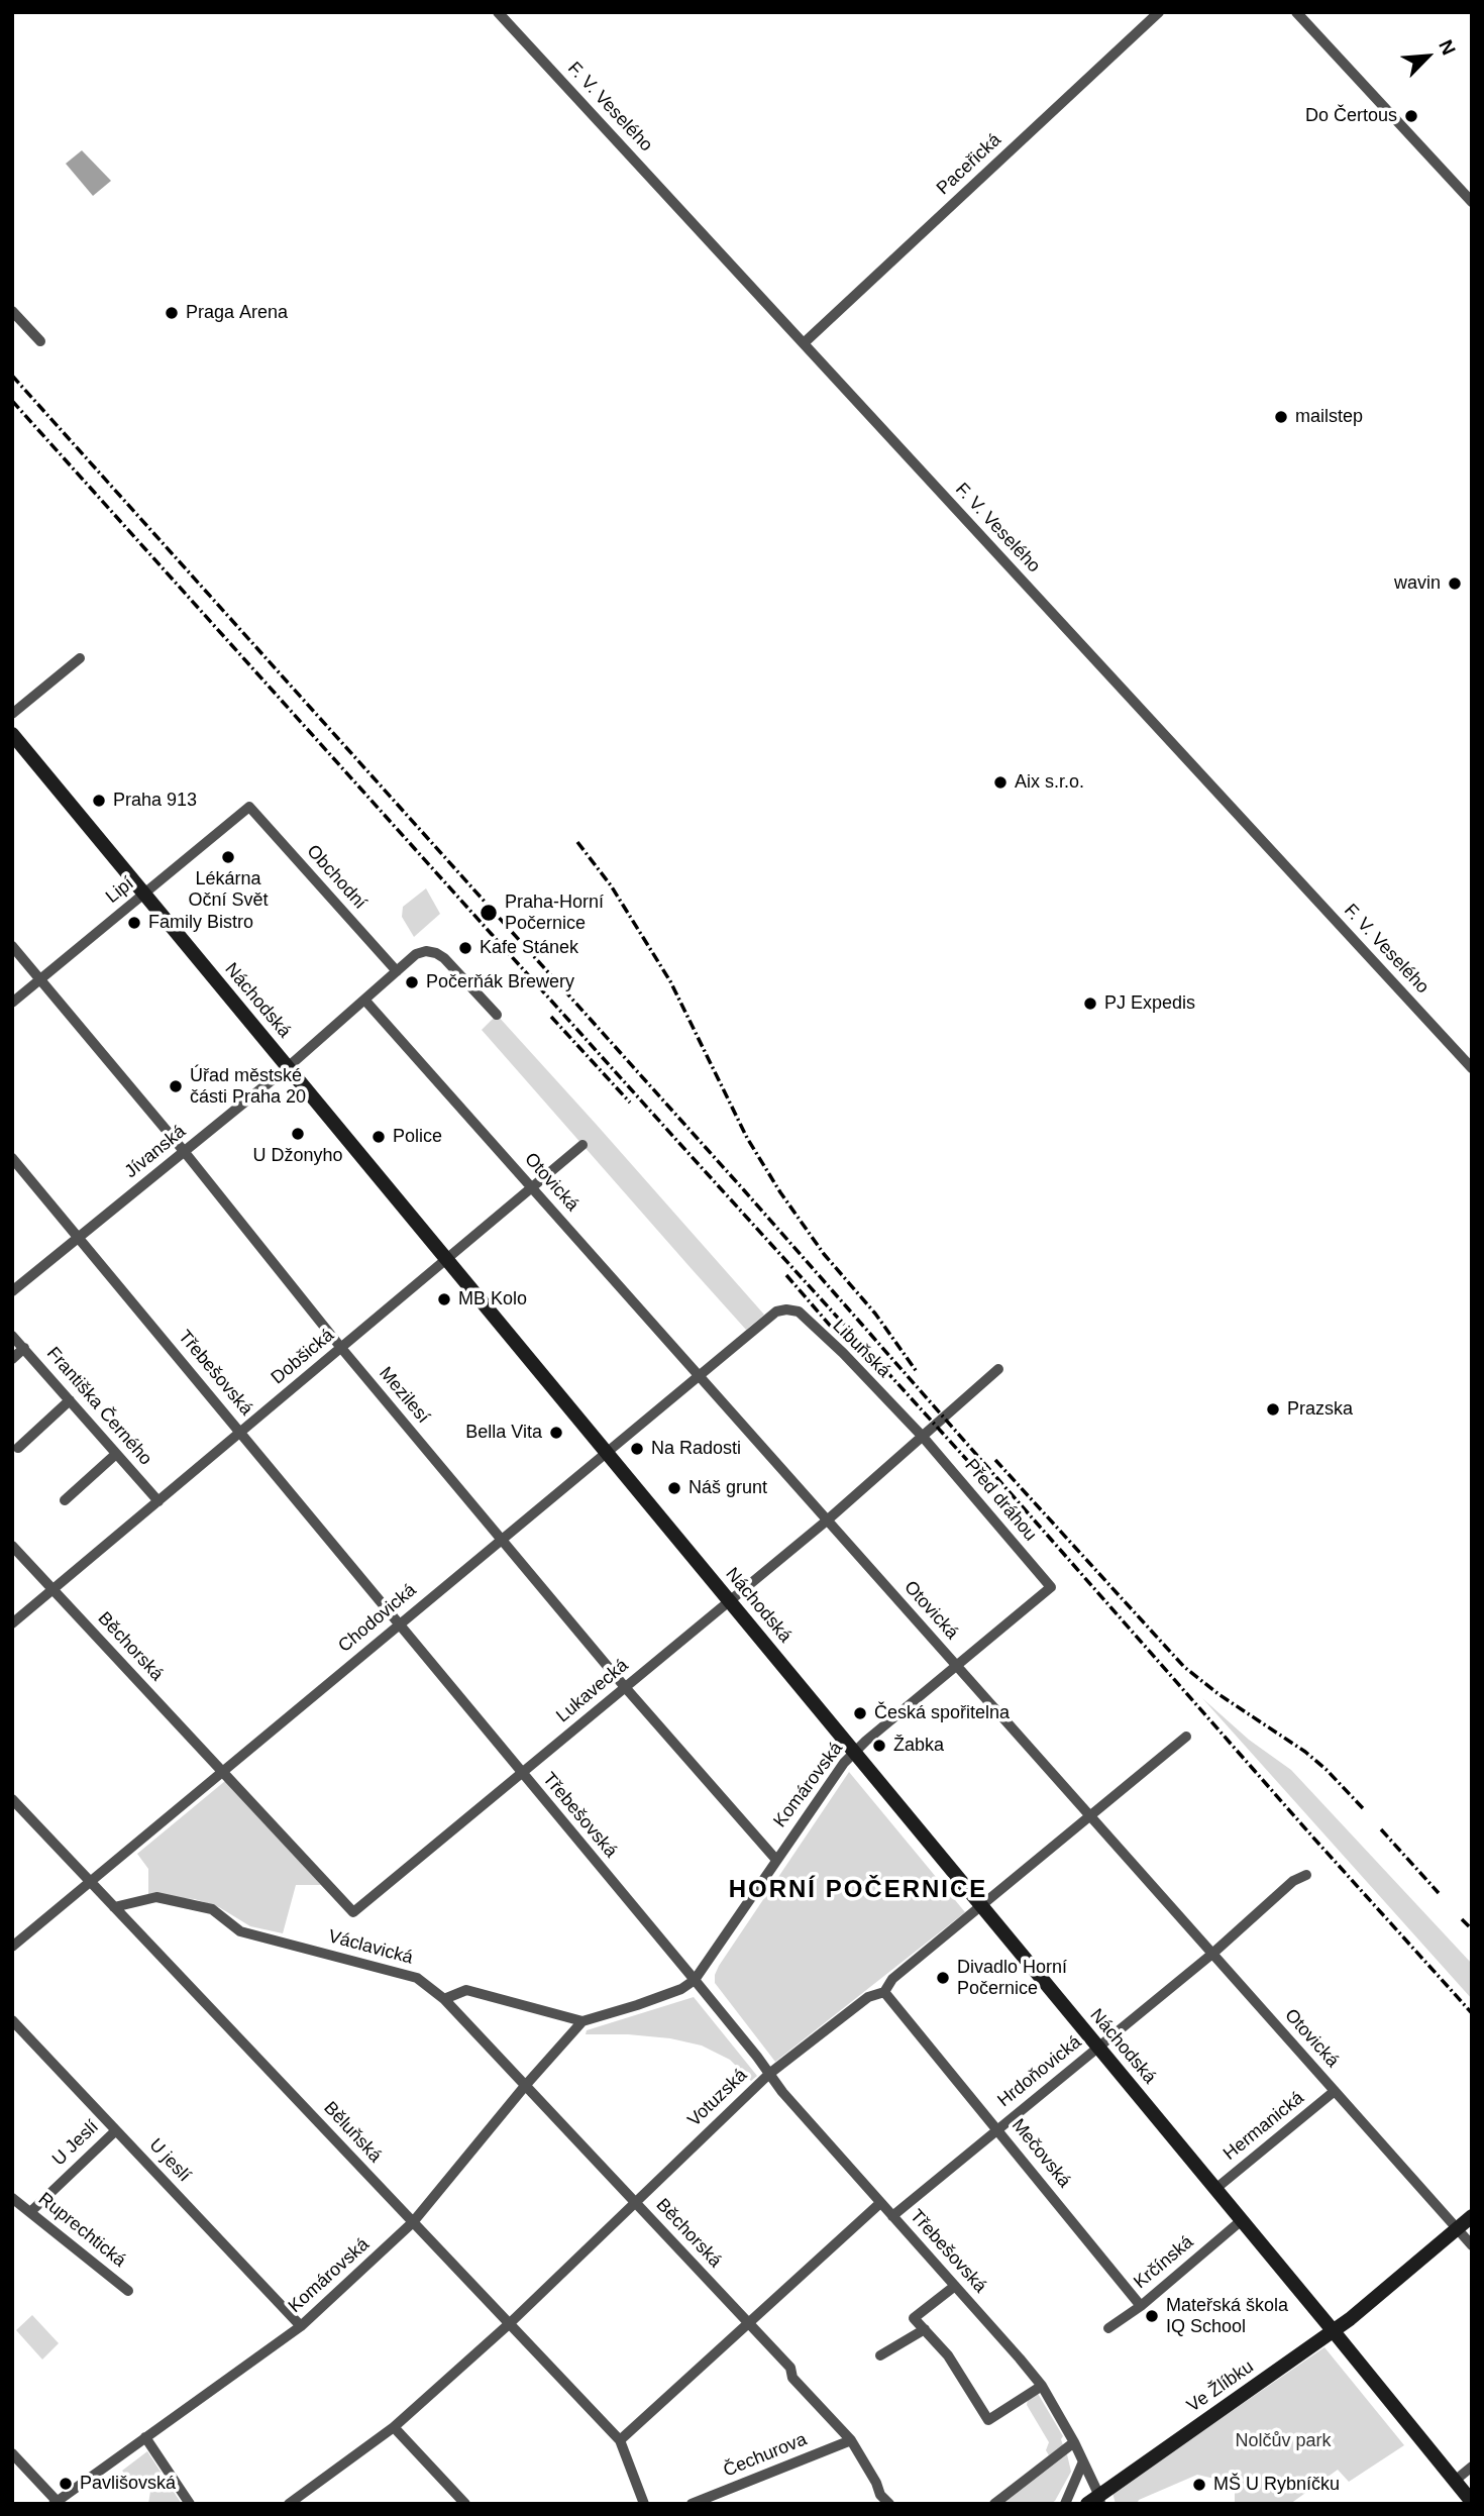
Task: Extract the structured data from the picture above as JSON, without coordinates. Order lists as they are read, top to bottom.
{
  "streets": {
    "main road": ["Náchodská", "Ve Žlíbku"],
    "street": [
      "F. V. Veselého",
      "Paceřická",
      "Obchodní",
      "Lipí",
      "Jívanská",
      "Otovická",
      "Libuňská",
      "Dobšická",
      "Třebešovská",
      "Mezilesí",
      "Františka Černého",
      "Před dráhou",
      "Chodovická",
      "Běchorská",
      "Lukavecká",
      "Komárovská",
      "Václavická",
      "Hrdoňovická",
      "Votuzská",
      "Hermanická",
      "Běluňská",
      "U Jeslí",
      "Mečovská",
      "U jeslí",
      "Ruprechtická",
      "Krčínská",
      "Čechurova"
    ]
  },
  "crossings": [
    ["F. V. Veselého", "Paceřická"],
    ["Obchodní", "Lipí"],
    ["Obchodní", "Jívanská"],
    ["Lipí", "Náchodská"],
    ["Lipí", "Mezilesí"],
    ["Náchodská", "Jívanská"],
    ["Náchodská", "Dobšická"],
    ["Náchodská", "Chodovická"],
    ["Náchodská", "Lukavecká"],
    ["Náchodská", "Komárovská"],
    ["Náchodská", "Hrdoňovická"],
    ["Náchodská", "Votuzská"],
    ["Náchodská", "Hermanická"],
    ["Náchodská", "Krčínská"],
    ["Náchodská", "Ve Žlíbku"],
    ["Jívanská", "Otovická"],
    ["Jívanská", "Třebešovská"],
    ["Jívanská", "Mezilesí"],
    ["Otovická", "Dobšická"],
    ["Otovická", "Chodovická"],
    ["Otovická", "Lukavecká"],
    ["Otovická", "Komárovská"],
    ["Otovická", "Hrdoňovická"],
    ["Otovická", "Votuzská"],
    ["Otovická", "Hermanická"],
    ["Otovická", "Ve Žlíbku"],
    ["Libuňská", "Před dráhou"],
    ["Libuňská", "Chodovická"],
    ["Libuňská", "Lukavecká"],
    ["Dobšická", "Třebešovská"],
    ["Dobšická", "Mezilesí"],
    ["Dobšická", "Františka Černého"],
    ["Dobšická", "Běchorská"],
    ["Třebešovská", "Chodovická"],
    ["Třebešovská", "Lukavecká"],
    ["Třebešovská", "Komárovská"],
    ["Třebešovská", "Hrdoňovická"],
    ["Třebešovská", "Votuzská"],
    ["Třebešovská", "Ve Žlíbku"],
    ["Mezilesí", "Chodovická"],
    ["Mezilesí", "Lukavecká"],
    ["Mezilesí", "Komárovská"],
    ["Před dráhou", "Lukavecká"],
    ["Před dráhou", "Komárovská"],
    ["Chodovická", "Běchorská"],
    ["Chodovická", "Lukavecká"],
    ["Chodovická", "Běluňská"],
    ["Běchorská", "Lukavecká"],
    ["Běchorská", "Komárovská"],
    ["Běchorská", "Václavická"],
    ["Běchorská", "Votuzská"],
    ["Běchorská", "Čechurova"],
    ["Komárovská", "Běluňská"],
    ["Komárovská", "U jeslí"],
    ["Václavická", "Běluňská"],
    ["Hrdoňovická", "Mečovská"],
    ["Votuzská", "Běluňská"],
    ["Votuzská", "Mečovská"],
    ["U Jeslí", "U jeslí"],
    ["U Jeslí", "Ruprechtická"],
    ["Mečovská", "Krčínská"]
  ],
  "districts": ["HORNÍ POČERNICE"],
  "parks": ["Nolčův park"],
  "places": [
    "Do Čertous",
    "Praga Arena",
    "mailstep",
    "wavin",
    "Aix s.r.o.",
    "Praha 913",
    "Lékárna Oční Svět",
    "Praha-Horní Počernice",
    "Family Bistro",
    "Kafe Stánek",
    "Počerňák Brewery",
    "PJ Expedis",
    "Úřad městské části Praha 20",
    "U Džonyho",
    "Police",
    "MB Kolo",
    "Prazska",
    "Bella Vita",
    "Na Radosti",
    "Náš grunt",
    "Česká spořitelna",
    "Žabka",
    "Divadlo Horní Počernice",
    "Mateřská škola IQ School",
    "Pavlišovská",
    "MŠ U Rybníčku"
  ],
  "north": "top right"
}
